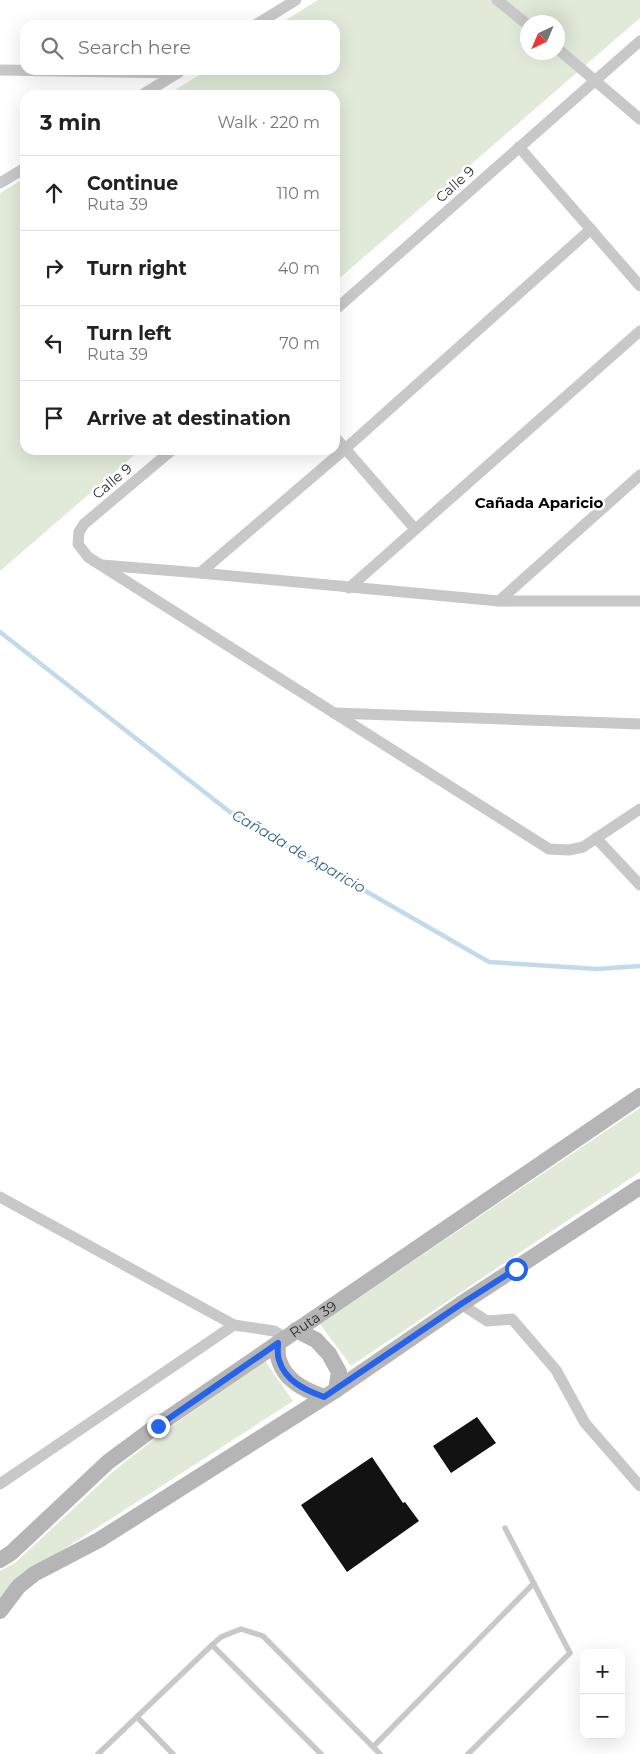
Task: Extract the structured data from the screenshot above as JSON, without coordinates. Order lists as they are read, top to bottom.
{
  "streets": {
    "main road": ["Ruta 39"],
    "street": ["Calle 9"]
  },
  "districts": ["Cañada Aparicio"],
  "water": ["Cañada de Aparicio"],
  "north": "bottom left",
  "page": {
    "search": "Search here",
    "heading": ["3 min", "Walk · 220 m"],
    "list": [
      ["Continue", "Ruta 39", "110 m"],
      ["Turn right", "40 m"],
      ["Turn left", "Ruta 39", "70 m"],
      "Arrive at destination"
    ],
    "map_buttons": ["+", "−"]
  }
}
